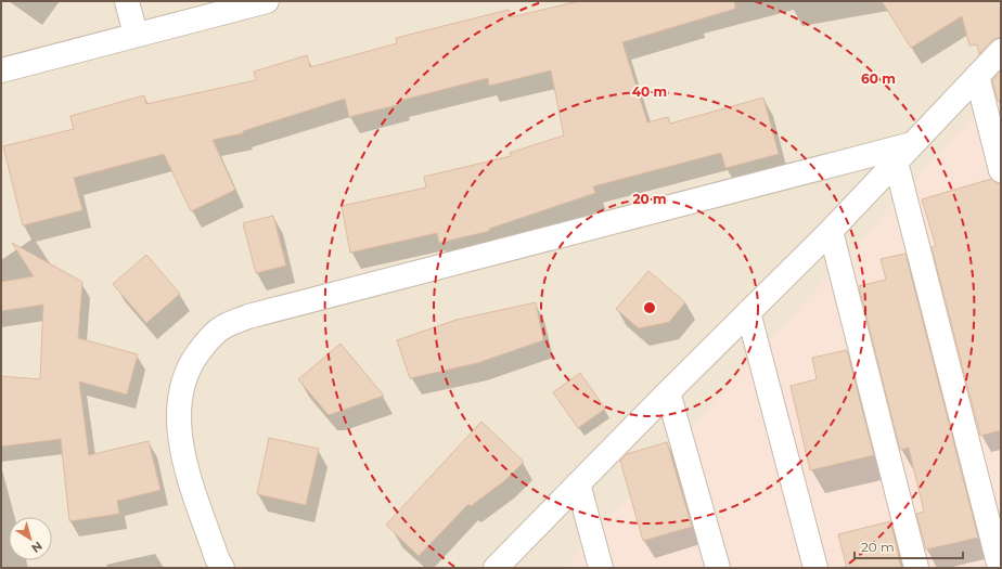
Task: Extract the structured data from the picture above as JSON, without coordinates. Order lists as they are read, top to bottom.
{
  "scale_bar": "20 m",
  "north": "bottom right",
  "rings": ["60 m", "40 m", "20 m"]
}
